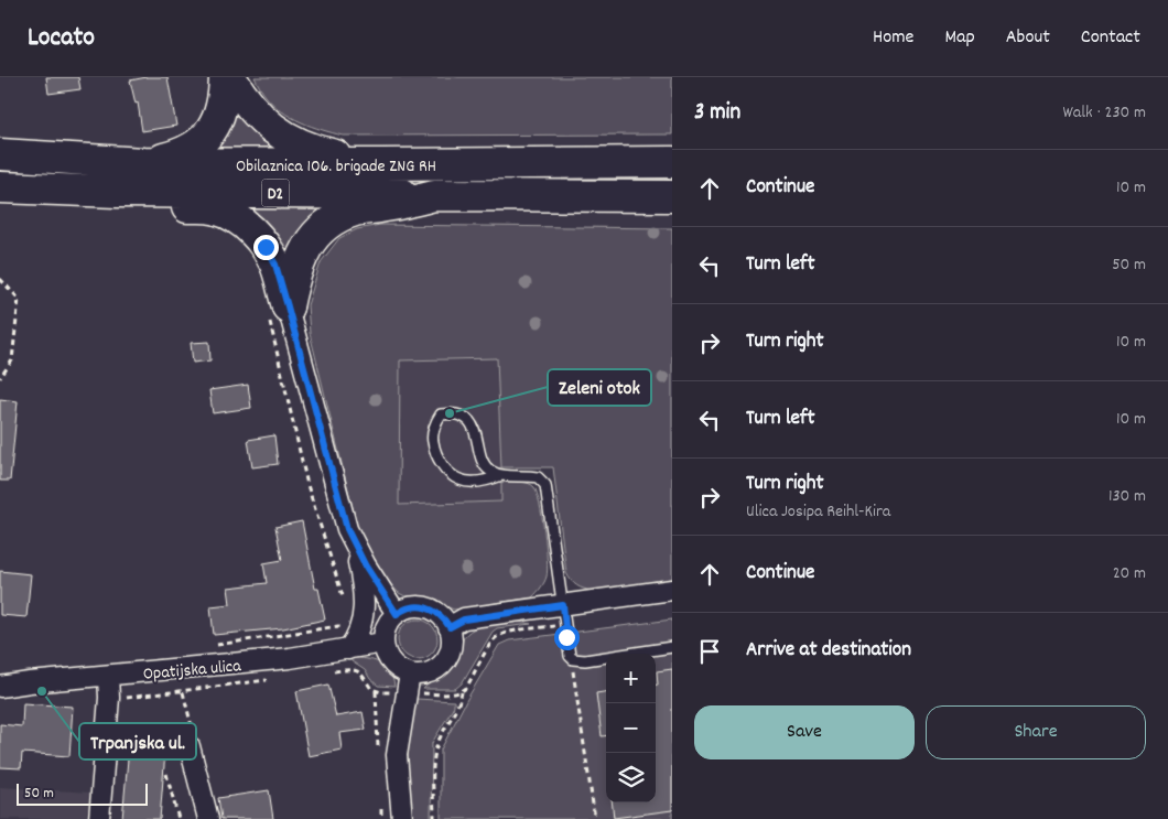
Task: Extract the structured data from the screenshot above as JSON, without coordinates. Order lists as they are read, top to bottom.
{
  "streets": {
    "main road": ["Obilaznica 106. brigade ZNG RH", "D2"],
    "street": ["Opatijska ulica"]
  },
  "places": ["Zeleni otok", "Trpanjska ul."],
  "scale_bar": "50 m",
  "page": {
    "header": "Locato",
    "nav": [
      "Home",
      "Map",
      "About",
      "Contact"
    ],
    "heading": ["3 min", "Walk · 230 m"],
    "list": [
      ["Continue", "10 m"],
      ["Turn left", "50 m"],
      ["Turn right", "10 m"],
      ["Turn left", "10 m"],
      ["Turn right", "Ulica Josipa Reihl-Kira", "130 m"],
      ["Continue", "20 m"],
      "Arrive at destination"
    ],
    "map_buttons": ["+", "−"],
    "buttons": ["Save", "Share"],
    "scale": "50 m"
  }
}
